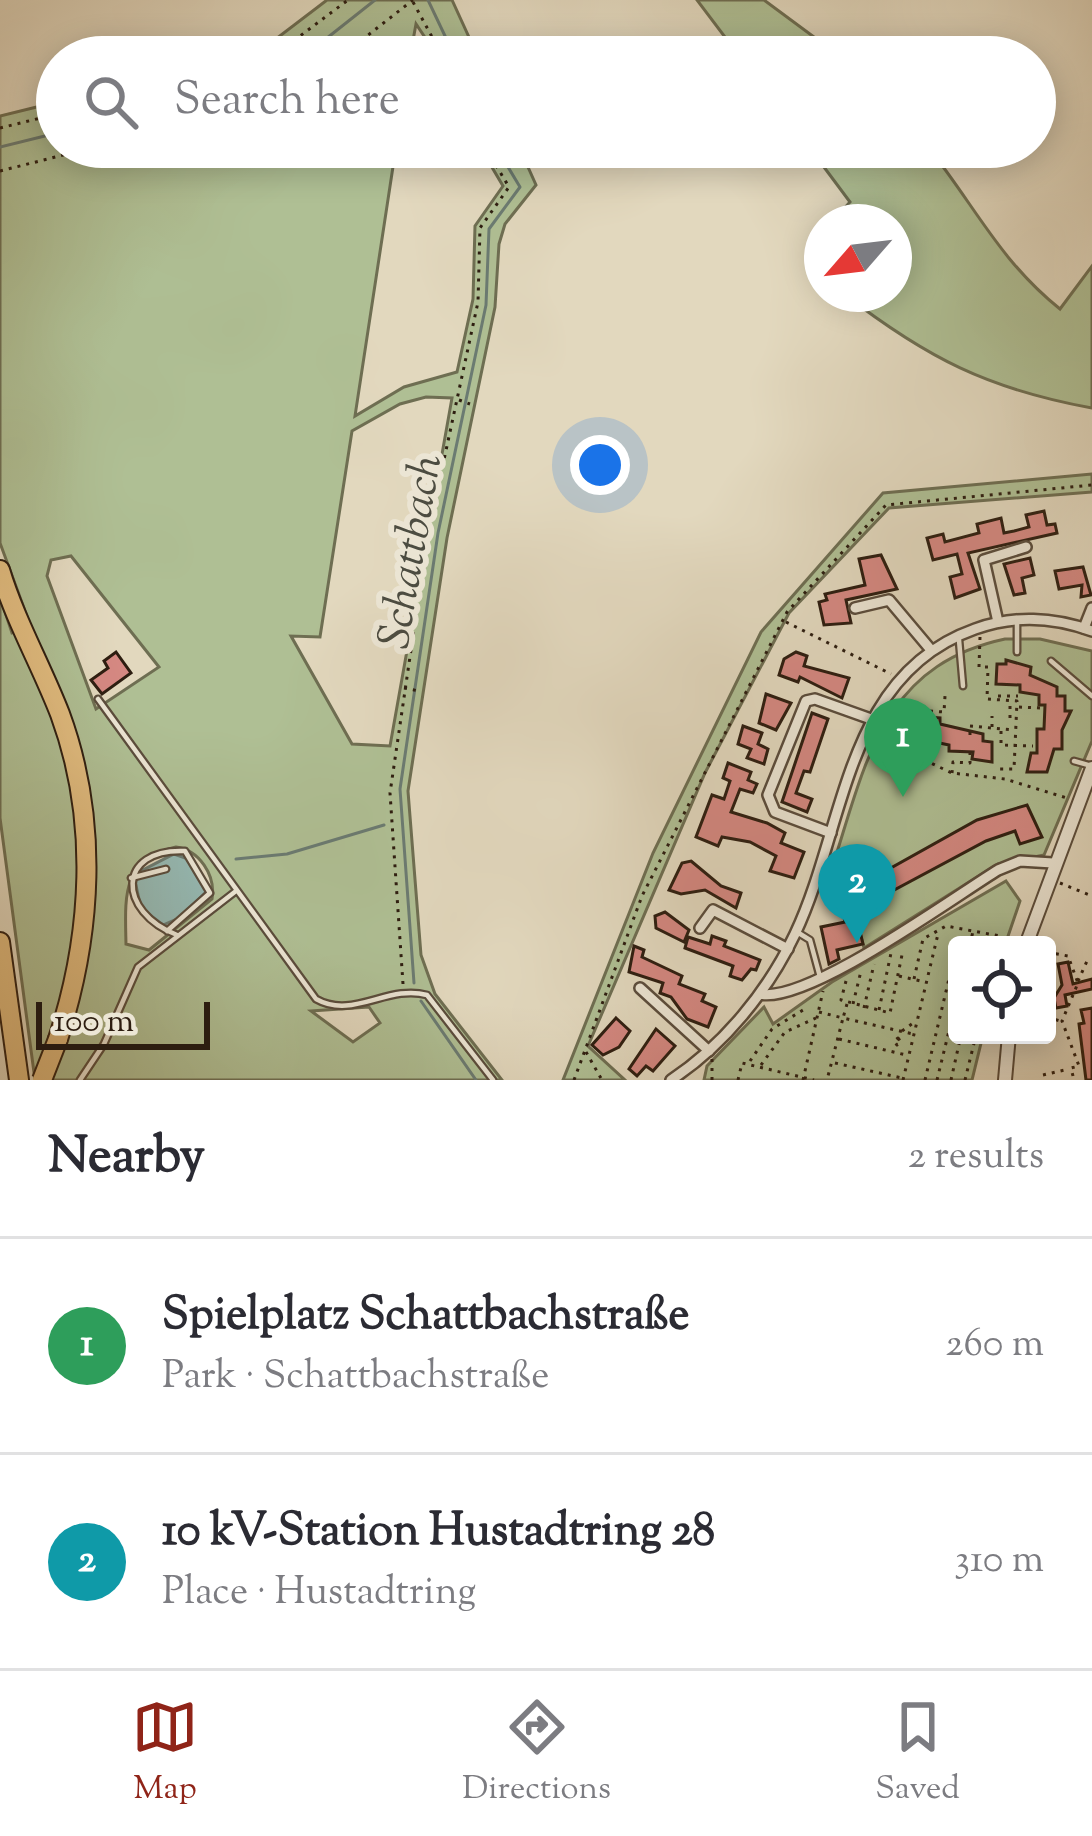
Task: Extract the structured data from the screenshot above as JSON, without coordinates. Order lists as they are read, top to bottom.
{
  "water": ["Schattbach"],
  "scale_bar": "100 m",
  "north": "bottom left",
  "page": {
    "search": "Search here",
    "pins": ["1", "2"],
    "scale": "100 m",
    "heading": ["Nearby", "2 results"],
    "list": [
      {
        "mark": "1",
        "name": "Spielplatz Schattbachstraße",
        "note": "Park · Schattbachstraße",
        "value": "260 m"
      },
      {
        "mark": "2",
        "name": "10 kV-Station Hustadtring 28",
        "note": "Place · Hustadtring",
        "value": "310 m"
      }
    ],
    "nav": ["Map", "Directions", "Saved"]
  }
}
